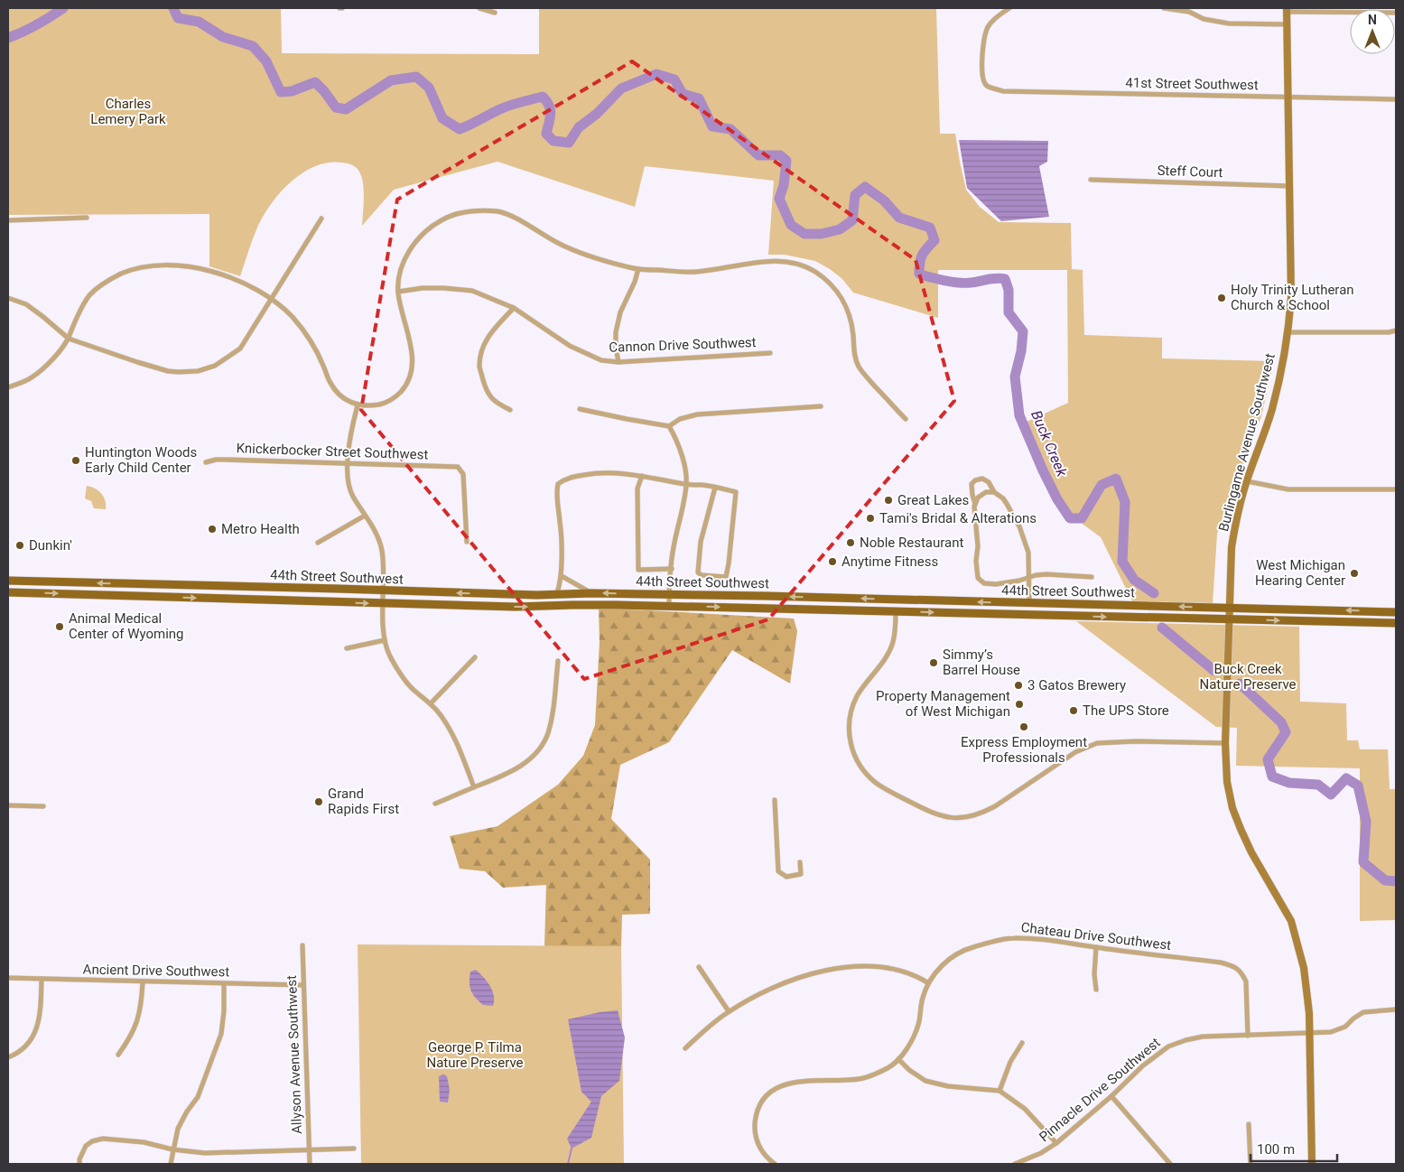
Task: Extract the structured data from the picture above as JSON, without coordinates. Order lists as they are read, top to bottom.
{
  "streets": {
    "main road": ["44th Street Southwest"],
    "street": [
      "41st Street Southwest",
      "Steff Court",
      "Cannon Drive Southwest",
      "Burlingame Avenue Southwest",
      "Knickerbocker Street Southwest",
      "Chateau Drive Southwest",
      "Ancient Drive Southwest",
      "Allyson Avenue Southwest",
      "Pinnacle Drive Southwest"
    ]
  },
  "crossings": [
    ["41st Street Southwest", "Burlingame Avenue Southwest"],
    ["Steff Court", "Burlingame Avenue Southwest"],
    ["Burlingame Avenue Southwest", "44th Street Southwest"],
    ["Burlingame Avenue Southwest", "Pinnacle Drive Southwest"],
    ["Chateau Drive Southwest", "Pinnacle Drive Southwest"],
    ["Ancient Drive Southwest", "Allyson Avenue Southwest"]
  ],
  "water": ["Buck Creek"],
  "parks": ["Charles Lemery Park", "Buck Creek Nature Preserve", "George P. Tilma Nature Preserve"],
  "places": [
    "Holy Trinity Lutheran Church & School",
    "Huntington Woods Early Child Center",
    "Great Lakes",
    "Tami's Bridal & Alterations",
    "Metro Health",
    "Noble Restaurant",
    "Dunkin'",
    "Anytime Fitness",
    "West Michigan Hearing Center",
    "Animal Medical Center of Wyoming",
    "Simmy’s Barrel House",
    "3 Gatos Brewery",
    "Property Management of West Michigan",
    "The UPS Store",
    "Express Employment Professionals",
    "Grand Rapids First"
  ],
  "scale_bar": "100 m",
  "north": "top"
}
